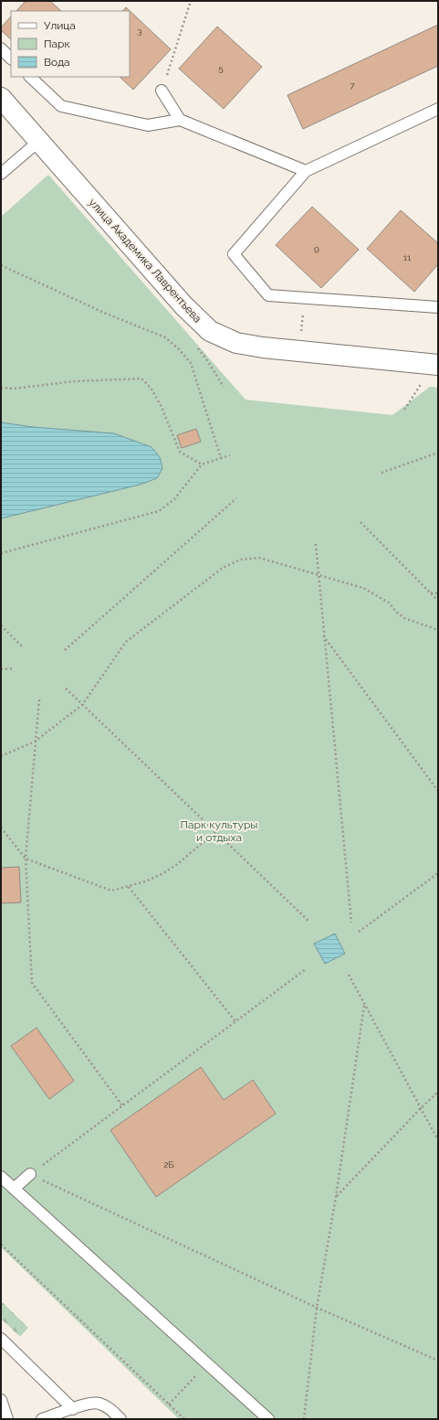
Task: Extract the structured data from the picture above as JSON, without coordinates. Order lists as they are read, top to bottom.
{
  "streets": {
    "street": ["улица Академика Лаврентьева"]
  },
  "parks": ["Парк культуры и отдыха"],
  "house_numbers": [
    "3",
    "5",
    "7",
    "9",
    "11",
    "2Б"
  ],
  "legend": ["Улица", "Парк", "Вода"]
}
